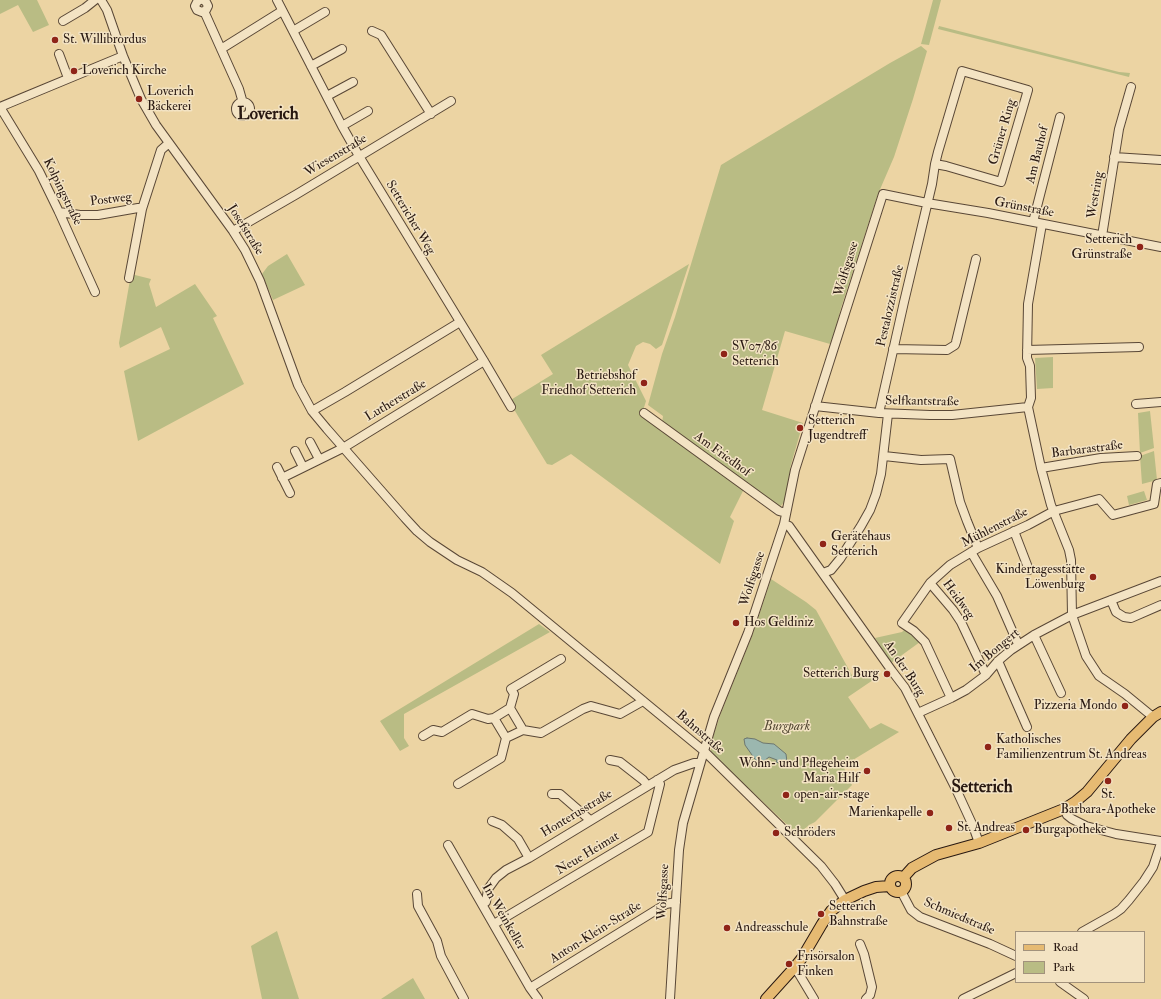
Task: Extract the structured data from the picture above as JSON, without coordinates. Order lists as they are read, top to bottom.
{
  "streets": {
    "street": [
      "Grüner Ring",
      "Am Bauhof",
      "Wiesenstraße",
      "Kolpingstraße",
      "Westring",
      "Postweg",
      "Grünstraße",
      "Settericher Weg",
      "Josefstraße",
      "Wolfsgasse",
      "Pestalozzistraße",
      "Lutherstraße",
      "Selfkantstraße",
      "Barbarastraße",
      "Am Friedhof",
      "Mühlenstraße",
      "Heidweg",
      "Im Bongert",
      "An der Burg",
      "Bahnstraße",
      "Honterusstraße",
      "Neue Heimat",
      "Im Weinkeller",
      "Schmiedstraße",
      "Anton-Klein-Straße"
    ]
  },
  "crossings": [
    ["Grüner Ring", "Grünstraße"],
    ["Grüner Ring", "Pestalozzistraße"],
    ["Am Bauhof", "Grünstraße"],
    ["Wiesenstraße", "Settericher Weg"],
    ["Wiesenstraße", "Josefstraße"],
    ["Kolpingstraße", "Postweg"],
    ["Westring", "Grünstraße"],
    ["Grünstraße", "Wolfsgasse"],
    ["Grünstraße", "Pestalozzistraße"],
    ["Settericher Weg", "Lutherstraße"],
    ["Josefstraße", "Lutherstraße"],
    ["Josefstraße", "Bahnstraße"],
    ["Wolfsgasse", "Selfkantstraße"],
    ["Wolfsgasse", "Am Friedhof"],
    ["Wolfsgasse", "An der Burg"],
    ["Wolfsgasse", "Bahnstraße"],
    ["Wolfsgasse", "Honterusstraße"],
    ["Wolfsgasse", "Anton-Klein-Straße"],
    ["Pestalozzistraße", "Selfkantstraße"],
    ["Mühlenstraße", "Heidweg"],
    ["Mühlenstraße", "Im Bongert"],
    ["Heidweg", "Im Bongert"],
    ["Im Bongert", "An der Burg"],
    ["Honterusstraße", "Neue Heimat"],
    ["Honterusstraße", "Im Weinkeller"],
    ["Neue Heimat", "Im Weinkeller"],
    ["Im Weinkeller", "Anton-Klein-Straße"]
  ],
  "districts": ["Loverich", "Setterich"],
  "parks": ["Burgpark"],
  "places": [
    "St. Willibrordus",
    "Loverich Kirche",
    "Loverich Bäckerei",
    "Setterich Grünstraße",
    "SV07/86 Setterich",
    "Betriebshof Friedhof Setterich",
    "Setterich Jugendtreff",
    "Gerätehaus Setterich",
    "Kindertagesstätte Löwenburg",
    "Hos Geldiniz",
    "Setterich Burg",
    "Pizzeria Mondo",
    "Katholisches Familienzentrum St. Andreas",
    "Wohn- und Pflegeheim Maria Hilf",
    "St. Barbara-Apotheke",
    "open-air-stage",
    "Marienkapelle",
    "St. Andreas",
    "Burgapotheke",
    "Schröders",
    "Setterich Bahnstraße",
    "Andreasschule",
    "Frisörsalon Finken"
  ],
  "legend": ["Road", "Park"]
}
